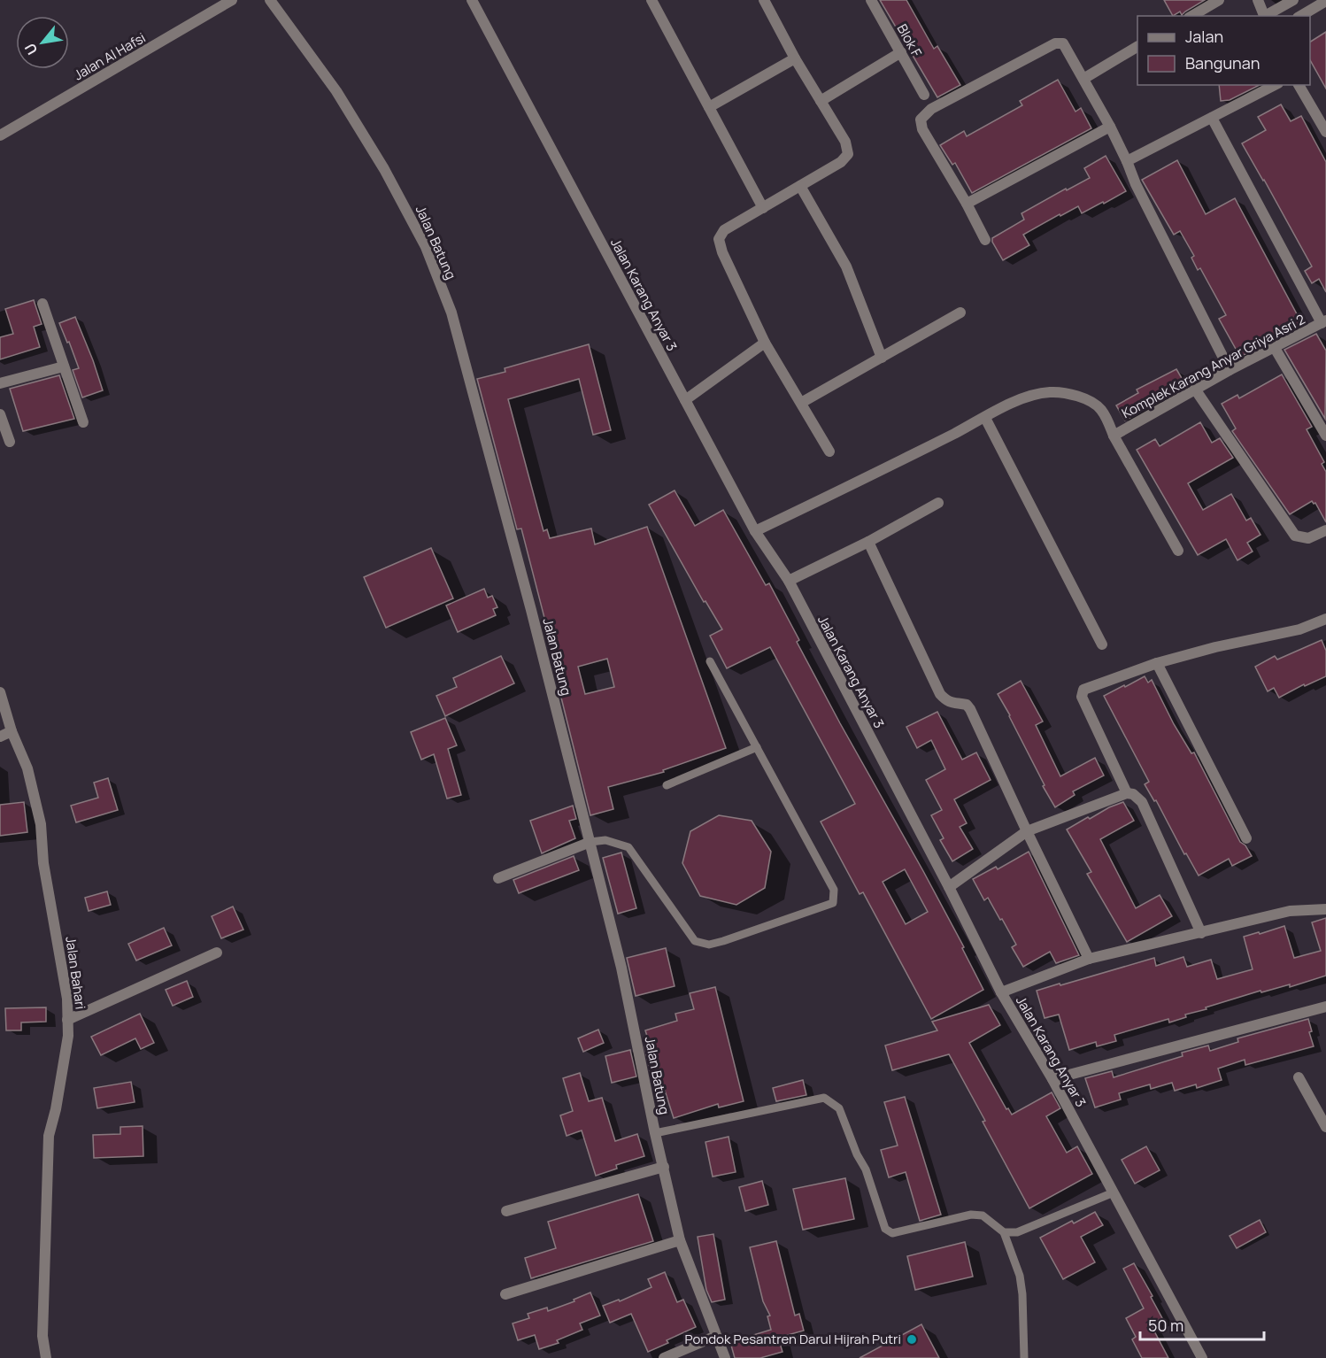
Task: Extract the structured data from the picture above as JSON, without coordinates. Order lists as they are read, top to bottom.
{
  "streets": {
    "street": [
      "Blok F",
      "Jalan Al Hafsi",
      "Jalan Batung",
      "Jalan Karang Anyar 3",
      "Komplek Karang Anyar Griya Asri 2",
      "Jalan Bahari"
    ]
  },
  "places": ["Pondok Pesantren Darul Hijrah Putri"],
  "legend": ["Jalan", "Bangunan"],
  "scale_bar": "50 m",
  "north": "bottom left"
}
